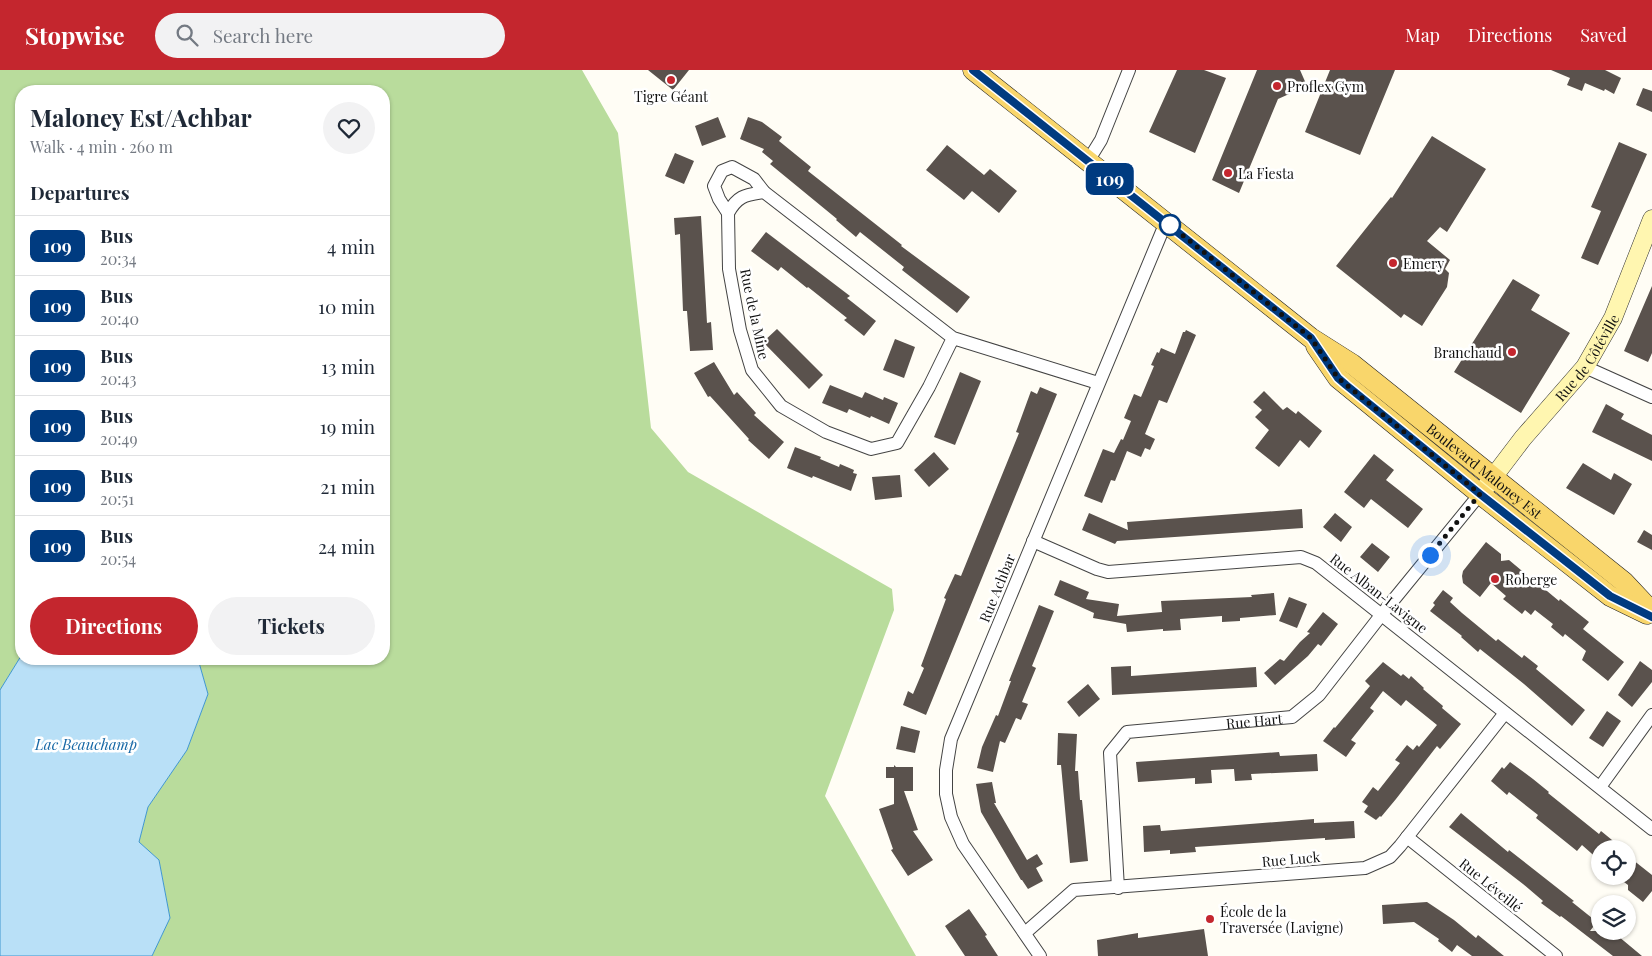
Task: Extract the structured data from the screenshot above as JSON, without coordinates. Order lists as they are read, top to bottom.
{
  "streets": {
    "main road": ["Boulevard Maloney Est"],
    "street": [
      "Rue de la Mine",
      "Rue de Côtéville",
      "Rue Achbar",
      "Rue Alban-Lavigne",
      "Rue Hart",
      "Rue Luck",
      "Rue Léveillé"
    ]
  },
  "crossings": [
    ["Rue de la Mine", "Rue Achbar"],
    ["Rue de Côtéville", "Boulevard Maloney Est"],
    ["Rue de Côtéville", "Rue Hart"],
    ["Boulevard Maloney Est", "Rue Achbar"],
    ["Boulevard Maloney Est", "Rue Hart"],
    ["Rue Achbar", "Rue Alban-Lavigne"],
    ["Rue Achbar", "Rue Luck"],
    ["Rue Alban-Lavigne", "Rue Hart"],
    ["Rue Alban-Lavigne", "Rue Luck"],
    ["Rue Hart", "Rue Luck"],
    ["Rue Luck", "Rue Léveillé"]
  ],
  "water": ["Lac Beauchamp"],
  "places": [
    "Tigre Géant",
    "Proflex Gym",
    "La Fiesta",
    "Emery",
    "Branchaud",
    "Roberge",
    "École de la Traversée (Lavigne)"
  ],
  "lines": ["bus line 109"],
  "page": {
    "header": "Stopwise",
    "search": "Search here",
    "nav": ["Map", "Directions", "Saved"],
    "on_map": "109",
    "heading": [
      ["Maloney Est/Achbar", "Walk · 4 min · 260 m"],
      "Departures"
    ],
    "list": [
      {
        "mark": "109",
        "name": "Bus",
        "note": "20:34",
        "value": "4 min"
      },
      {
        "mark": "109",
        "name": "Bus",
        "note": "20:40",
        "value": "10 min"
      },
      {
        "mark": "109",
        "name": "Bus",
        "note": "20:43",
        "value": "13 min"
      },
      {
        "mark": "109",
        "name": "Bus",
        "note": "20:49",
        "value": "19 min"
      },
      {
        "mark": "109",
        "name": "Bus",
        "note": "20:51",
        "value": "21 min"
      },
      {
        "mark": "109",
        "name": "Bus",
        "note": "20:54",
        "value": "24 min"
      }
    ],
    "buttons": ["Directions", "Tickets"]
  }
}
